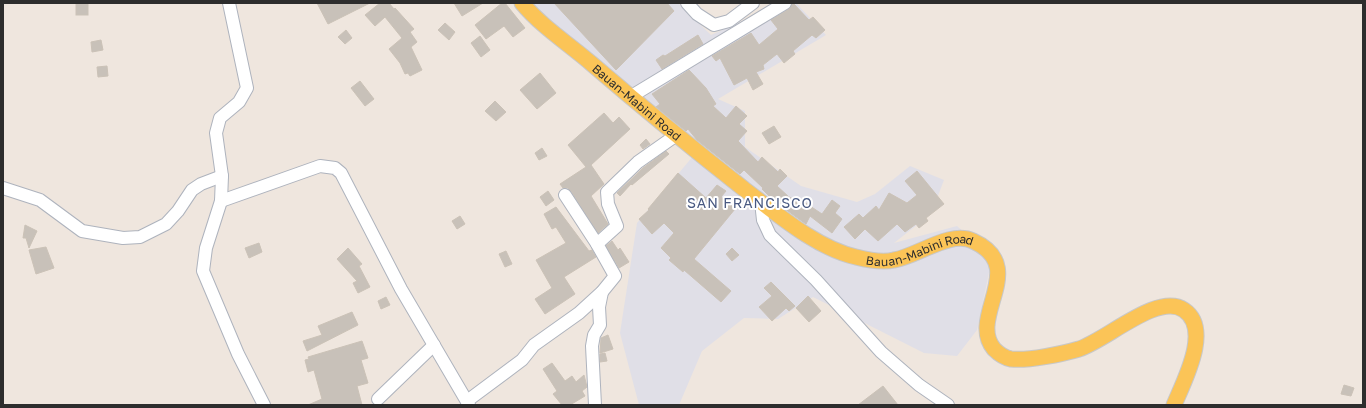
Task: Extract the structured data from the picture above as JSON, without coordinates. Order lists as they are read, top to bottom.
{
  "streets": {
    "main road": ["Bauan-Mabini Road"]
  },
  "districts": ["SAN FRANCISCO"]
}
